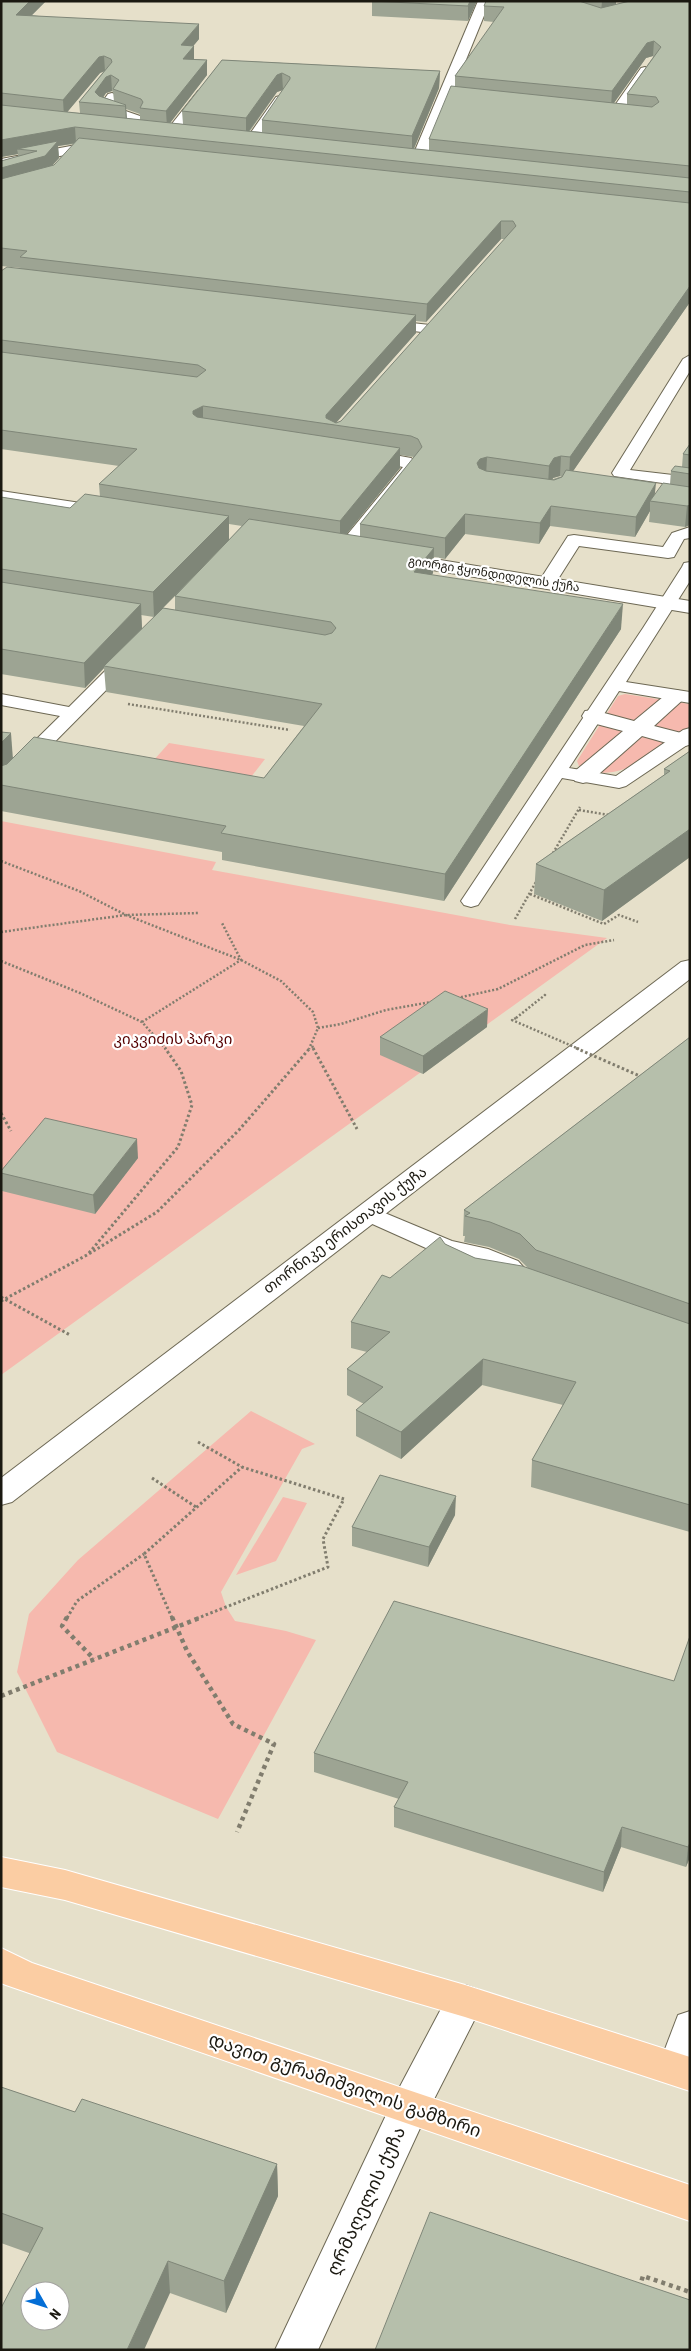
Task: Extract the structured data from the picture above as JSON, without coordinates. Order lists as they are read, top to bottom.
{
  "streets": {
    "main road": ["დავით გურამიშვილის გამზირი"],
    "street": ["გიორგი ჭყონდიდელის ქუჩა", "თორნიკე ერისთავის ქუჩა", "ღრმაღელის ქუჩა"]
  },
  "crossings": [
    ["დავით გურამიშვილის გამზირი", "ღრმაღელის ქუჩა"]
  ],
  "parks": ["კიკვიძის პარკი"],
  "north": "bottom right"
}
